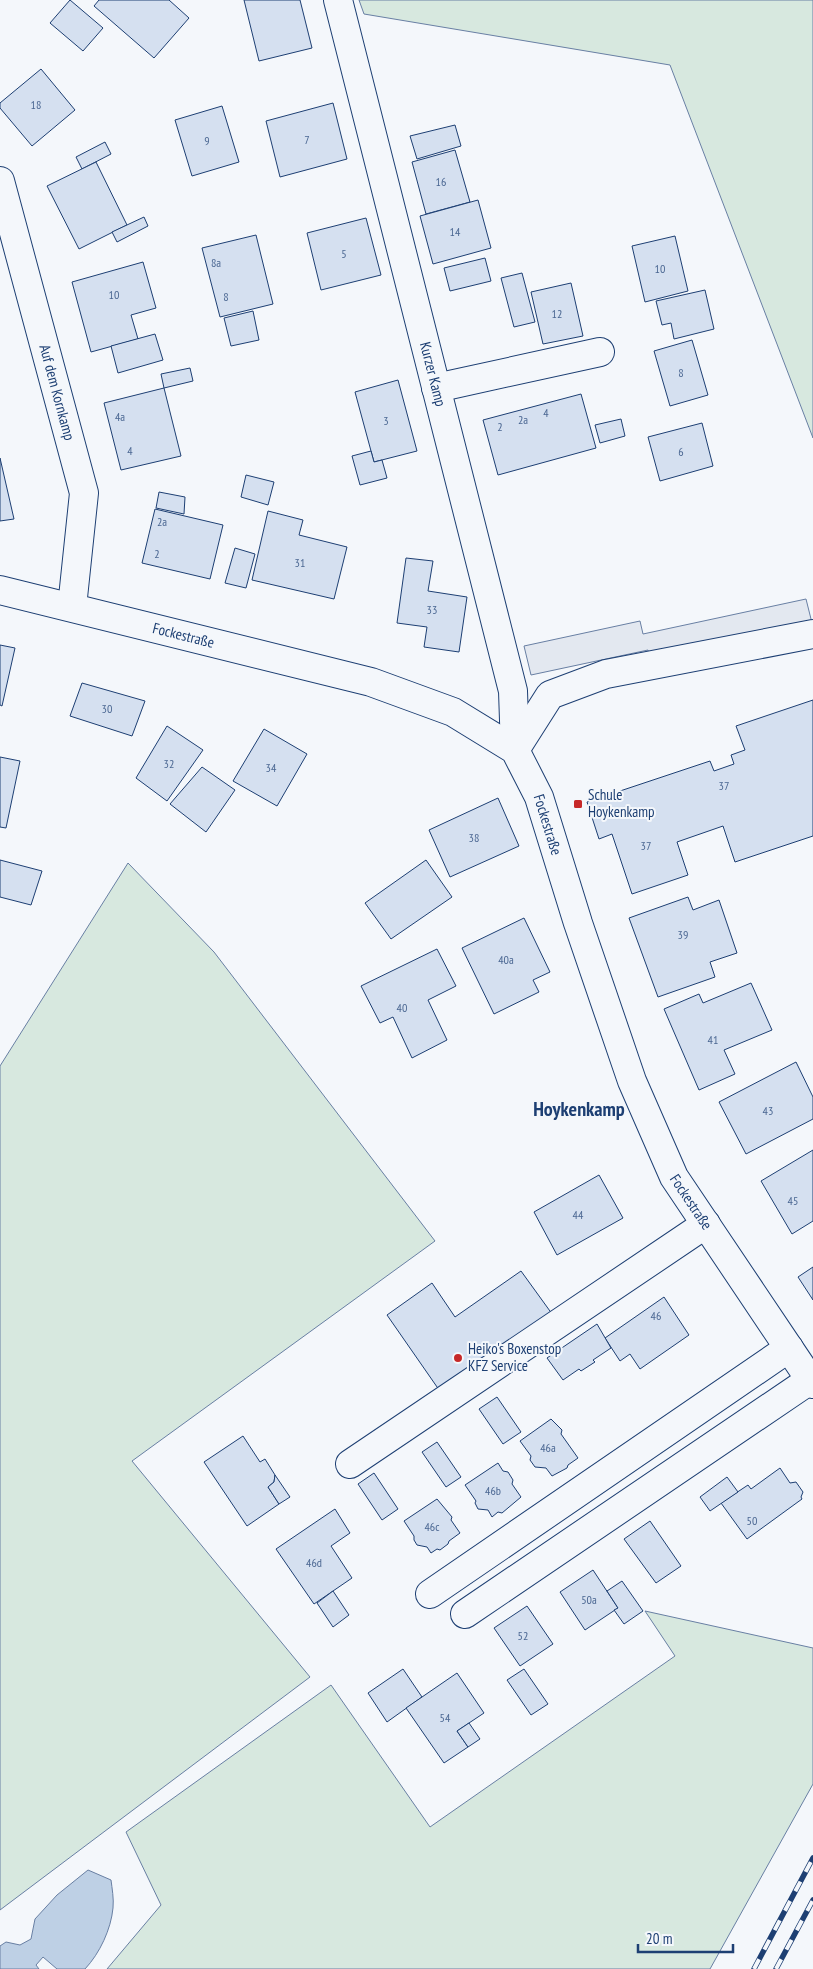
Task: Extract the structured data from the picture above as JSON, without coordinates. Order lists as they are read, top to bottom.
{
  "streets": {
    "street": ["Kurzer Kamp", "Auf dem Kornkamp", "Fockestraße"]
  },
  "crossings": [
    ["Kurzer Kamp", "Fockestraße"],
    ["Auf dem Kornkamp", "Fockestraße"]
  ],
  "districts": ["Hoykenkamp"],
  "places": {
    "transit": ["Schule Hoykenkamp"],
    "other": ["Heiko's Boxenstop KFZ Service"]
  },
  "house_numbers": [
    "18",
    "7",
    "9",
    "16",
    "14",
    "5",
    "8a",
    "10",
    "10",
    "8",
    "12",
    "8",
    "4",
    "4a",
    "2a",
    "3",
    "2",
    "4",
    "6",
    "2a",
    "2",
    "31",
    "33",
    "30",
    "32",
    "34",
    "37",
    "38",
    "37",
    "39",
    "40a",
    "40",
    "41",
    "43",
    "45",
    "44",
    "46",
    "46a",
    "46b",
    "50",
    "46c",
    "46d",
    "50a",
    "52",
    "54"
  ],
  "scale_bar": "20 m"
}
